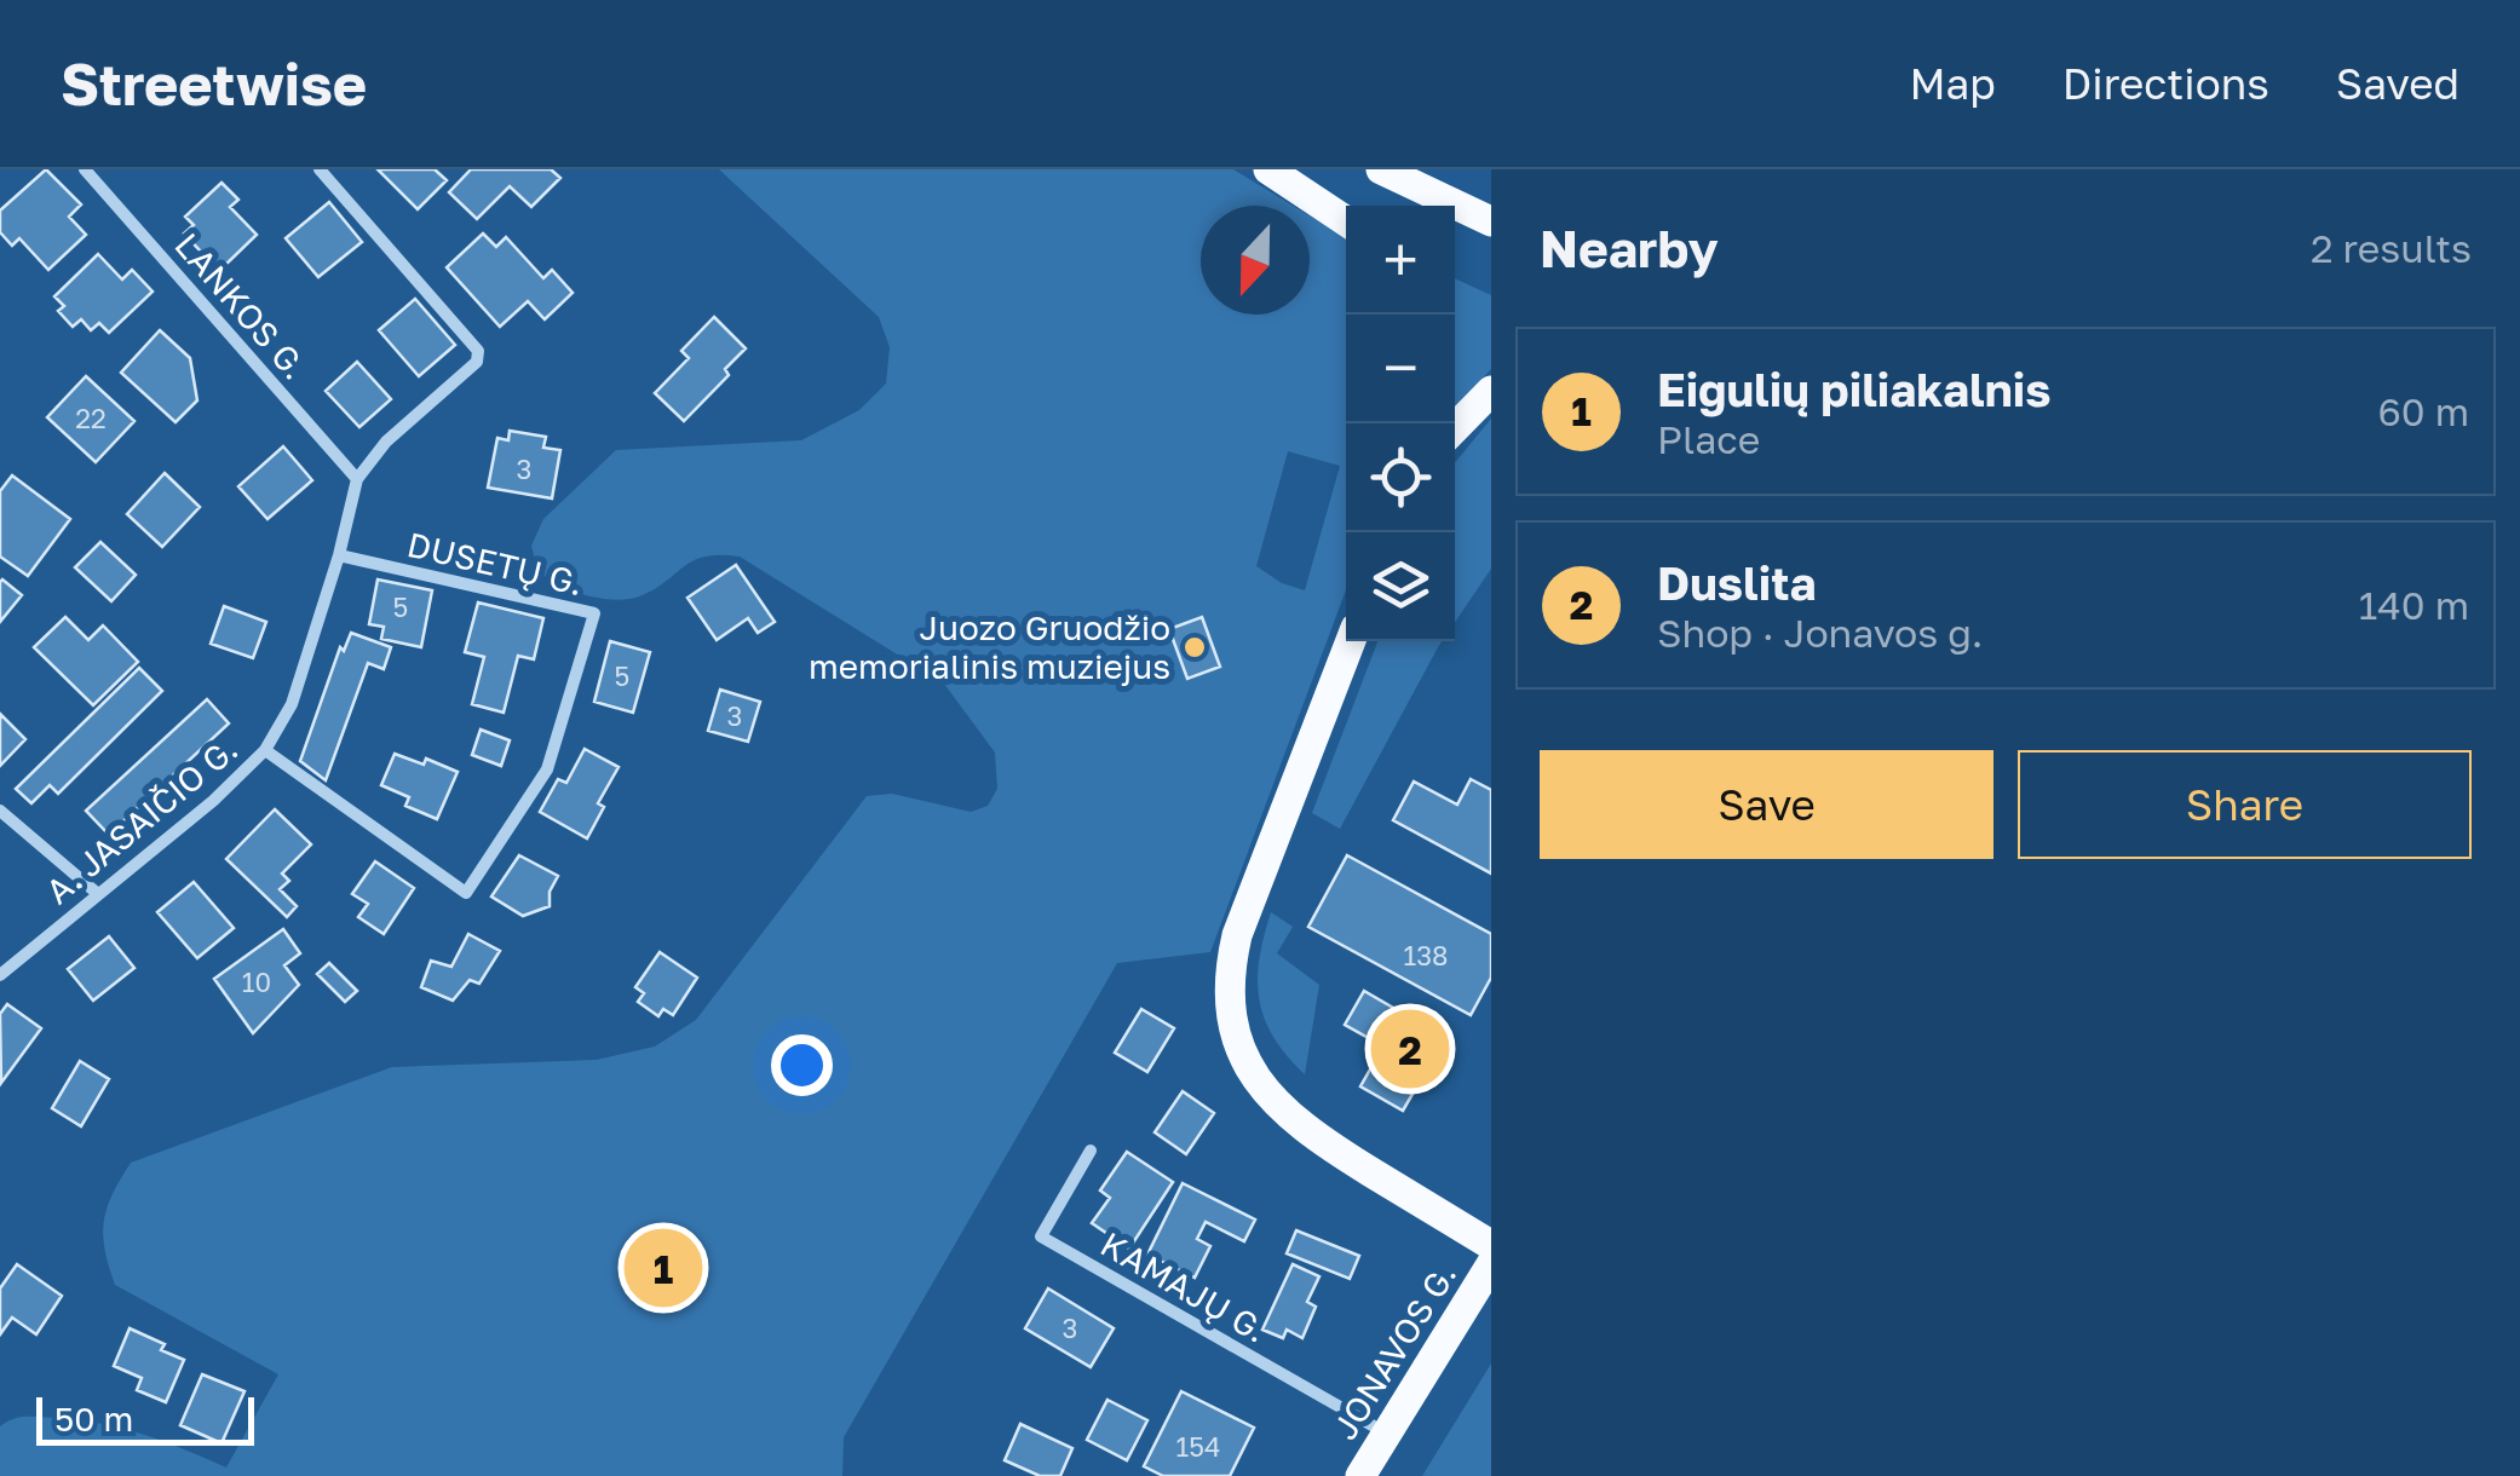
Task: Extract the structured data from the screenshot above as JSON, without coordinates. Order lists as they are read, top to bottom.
{
  "streets": {
    "main road": ["JONAVOS G."],
    "street": [
      "LANKOS G.",
      "DUSETŲ G.",
      "A. JASAIČIO G.",
      "KAMAJŲ G."
    ]
  },
  "crossings": [
    ["LANKOS G.", "A. JASAIČIO G."],
    ["DUSETŲ G.", "A. JASAIČIO G."],
    ["KAMAJŲ G.", "JONAVOS G."]
  ],
  "places": ["Juozo Gruodžio memorialinis muziejus"],
  "house_numbers": [
    "22",
    "3",
    "5",
    "5",
    "3",
    "138",
    "10",
    "3",
    "154"
  ],
  "scale_bar": "50 m",
  "north": "bottom",
  "page": {
    "header": "Streetwise",
    "nav": ["Map", "Directions", "Saved"],
    "heading": ["Nearby", "2 results"],
    "map_buttons": ["+", "−"],
    "list": [
      {
        "mark": "1",
        "name": "Eigulių piliakalnis",
        "note": "Place",
        "value": "60 m"
      },
      {
        "mark": "2",
        "name": "Duslita",
        "note": "Shop · Jonavos g.",
        "value": "140 m"
      }
    ],
    "buttons": ["Save", "Share"],
    "pins": ["2", "1"],
    "scale": "50 m"
  }
}
